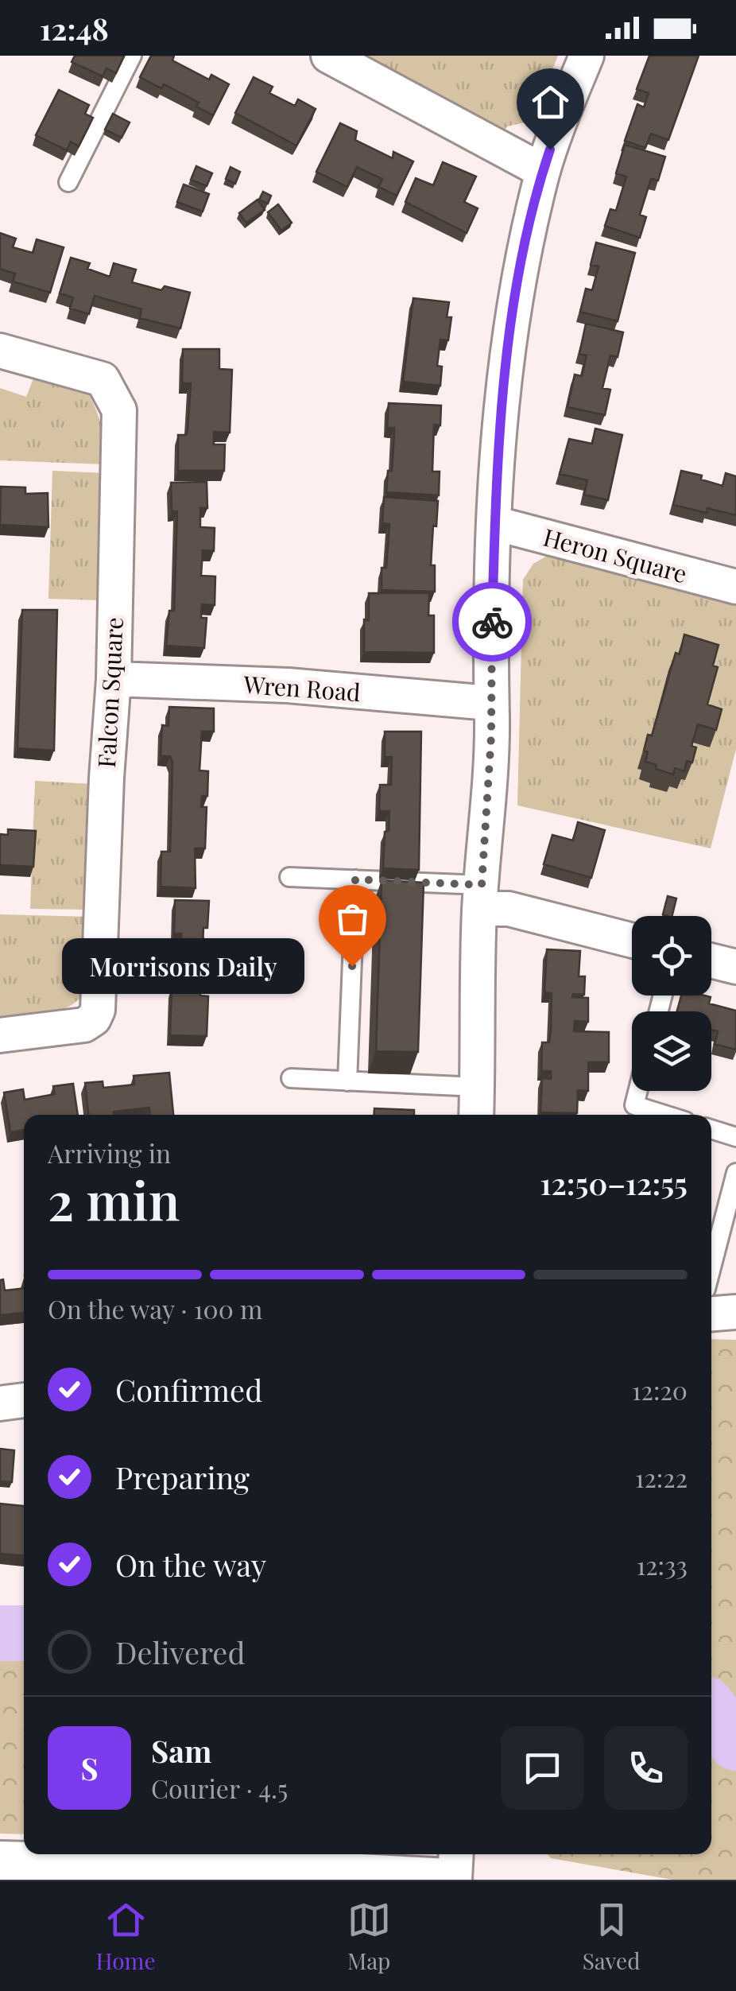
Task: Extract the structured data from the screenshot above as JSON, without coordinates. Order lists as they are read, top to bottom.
{
  "streets": {
    "street": ["Heron Square", "Wren Road", "Falcon Square"]
  },
  "crossings": [
    ["Wren Road", "Falcon Square"]
  ],
  "places": ["Morrisons Daily"],
  "page": {
    "status": "12:48",
    "bubble": "Morrisons Daily",
    "heading": ["2 min", "Arriving in", "12:50–12:55"],
    "panel": ["Sam", "Courier · 4.5"],
    "bar": "On the way · 100 m",
    "list": [
      ["Confirmed", "12:20"],
      ["Preparing", "12:22"],
      ["On the way", "12:33"],
      "Delivered"
    ],
    "round": "S",
    "tabs": ["Home", "Map", "Saved"]
  }
}
